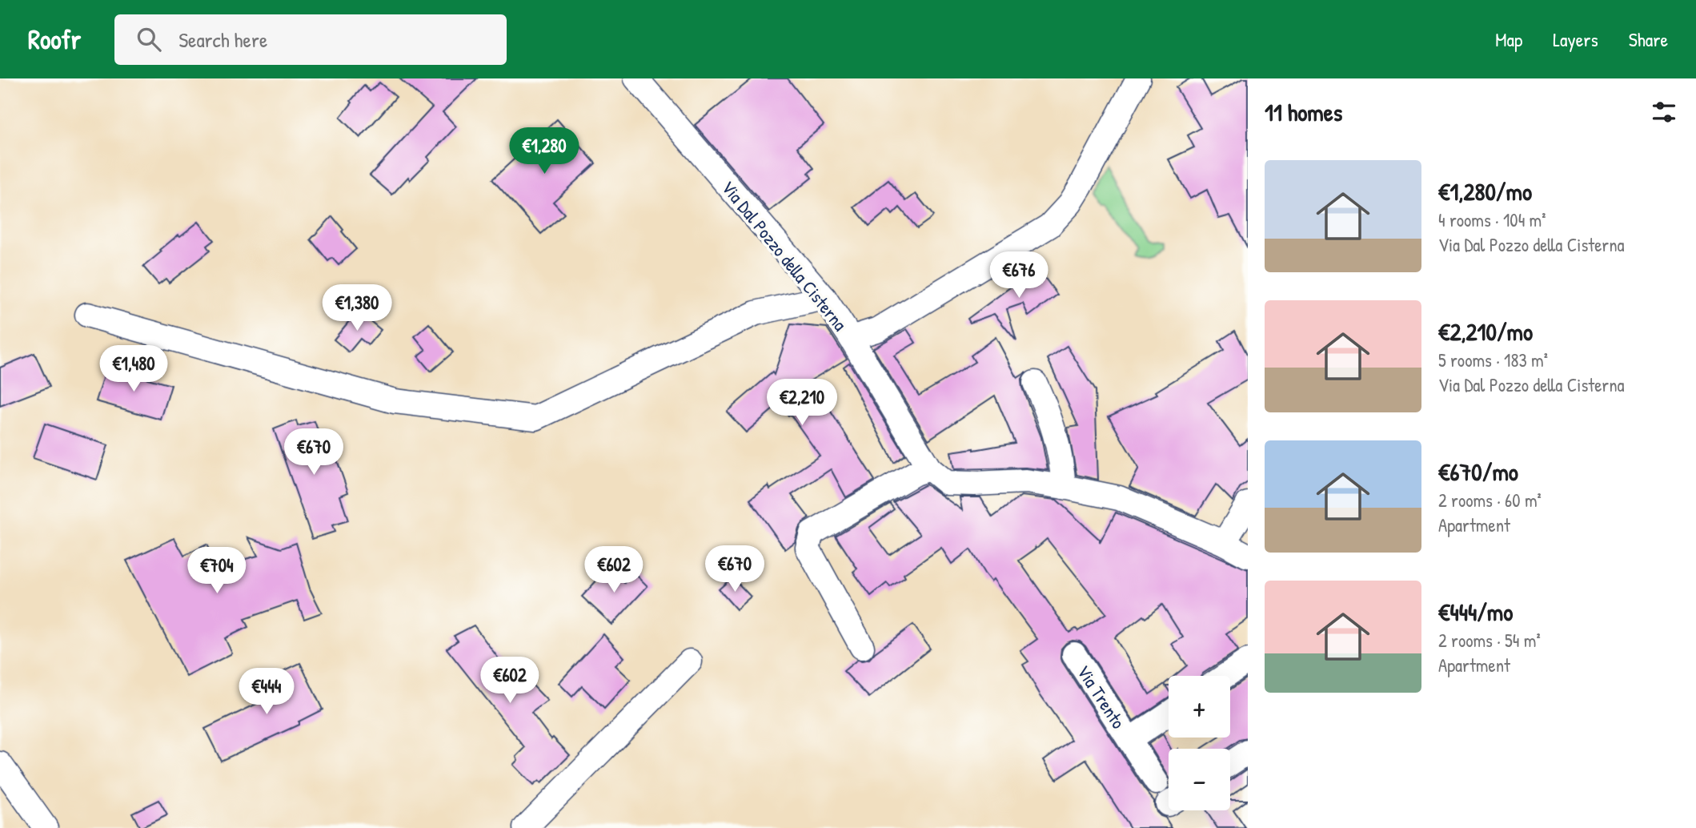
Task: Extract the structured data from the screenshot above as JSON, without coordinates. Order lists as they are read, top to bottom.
{
  "streets": {
    "street": ["Via Dal Pozzo della Cisterna", "Via Trento"]
  },
  "page": {
    "header": "Roofr",
    "search": "Search here",
    "nav": ["Map", "Layers", "Share"],
    "heading": "11 homes",
    "price": [
      "€1,280",
      "€676",
      "€1,380",
      "€1,480",
      "€2,210",
      "€670",
      "€670",
      "€602",
      "€704",
      "€602",
      "€444"
    ],
    "list": [
      {
        "name": "€1,280/mo",
        "note": "4 rooms · 104 m² · Via Dal Pozzo della Cisterna"
      },
      {
        "name": "€2,210/mo",
        "note": "5 rooms · 183 m² · Via Dal Pozzo della Cisterna"
      },
      {
        "name": "€670/mo",
        "note": "2 rooms · 60 m² · Apartment"
      },
      {
        "name": "€444/mo",
        "note": "2 rooms · 54 m² · Apartment"
      }
    ],
    "map_buttons": ["+", "−"]
  }
}
